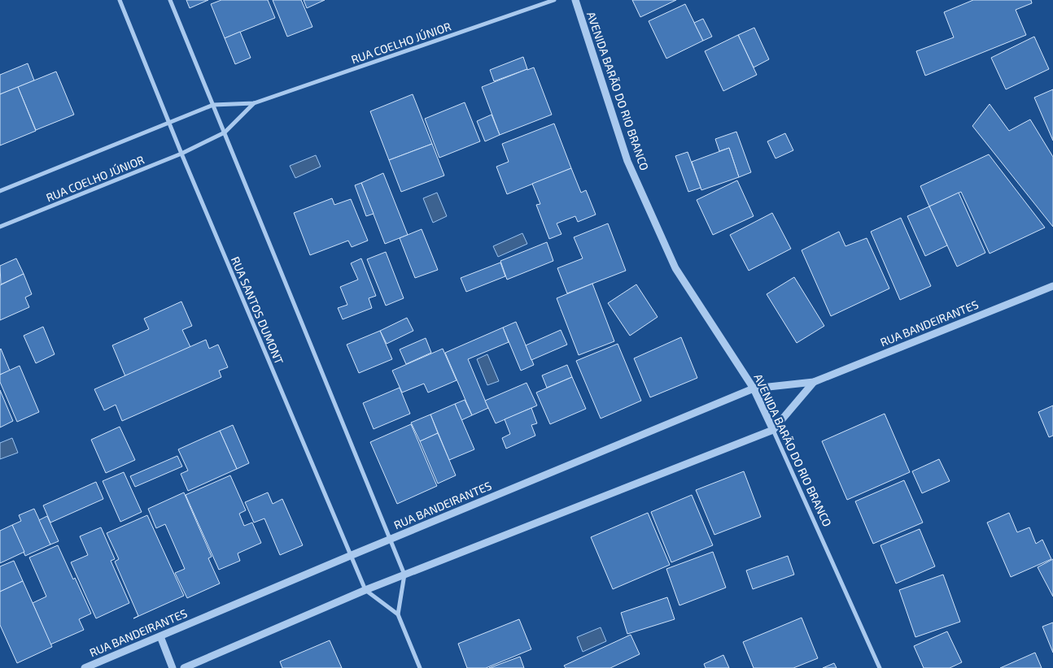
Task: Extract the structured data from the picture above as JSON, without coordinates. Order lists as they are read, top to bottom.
{
  "streets": {
    "street": [
      "RUA COELHO JÚNIOR",
      "AVENIDA BARÃO DO RIO BRANCO",
      "RUA SANTOS DUMONT",
      "RUA BANDEIRANTES"
    ]
  },
  "crossings": [
    ["RUA COELHO JÚNIOR", "RUA SANTOS DUMONT"],
    ["AVENIDA BARÃO DO RIO BRANCO", "RUA BANDEIRANTES"],
    ["RUA SANTOS DUMONT", "RUA BANDEIRANTES"]
  ]
}
